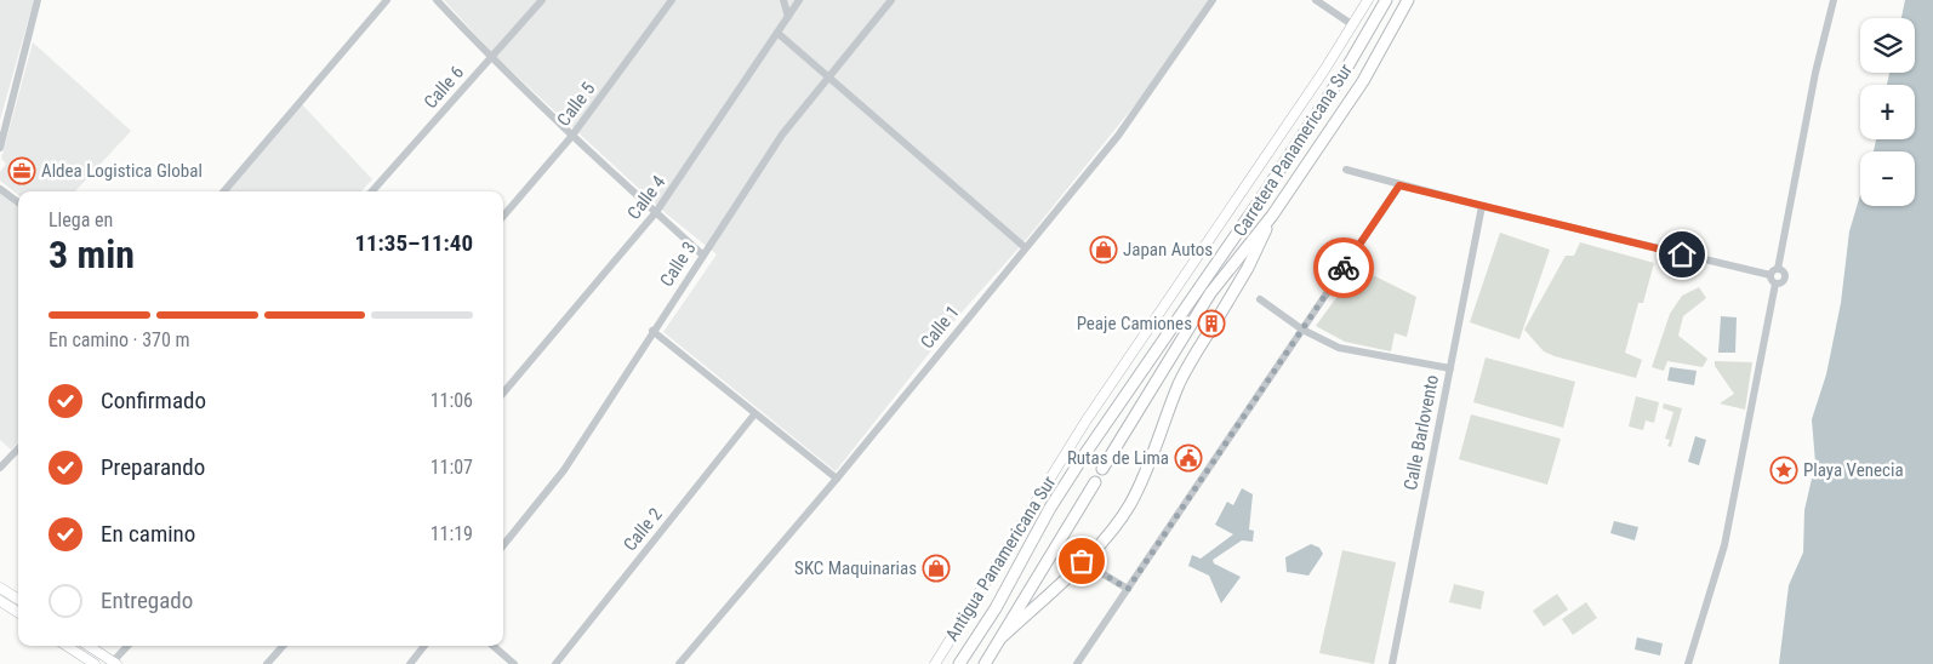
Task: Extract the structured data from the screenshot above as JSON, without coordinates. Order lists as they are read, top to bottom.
{
  "streets": {
    "highway": ["Carretera Panamericana Sur"],
    "main road": ["Antigua Panamericana Sur"],
    "street": [
      "Calle 5",
      "Calle 4",
      "Calle 3",
      "Calle 1",
      "Calle Barlovento",
      "Calle 2"
    ]
  },
  "places": {
    "office": ["Aldea Logistica Global"],
    "shop": ["Japan Autos", "SKC Maquinarias"],
    "building": ["Peaje Camiones"],
    "public building": ["Rutas de Lima"],
    "place": ["Playa Venecia"]
  },
  "page": {
    "map_buttons": ["+", "−"],
    "heading": ["3 min", "Llega en", "11:35–11:40"],
    "bar": "En camino · 370 m",
    "list": [
      ["Confirmado", "11:06"],
      ["Preparando", "11:07"],
      ["En camino", "11:19"],
      "Entregado"
    ]
  }
}
